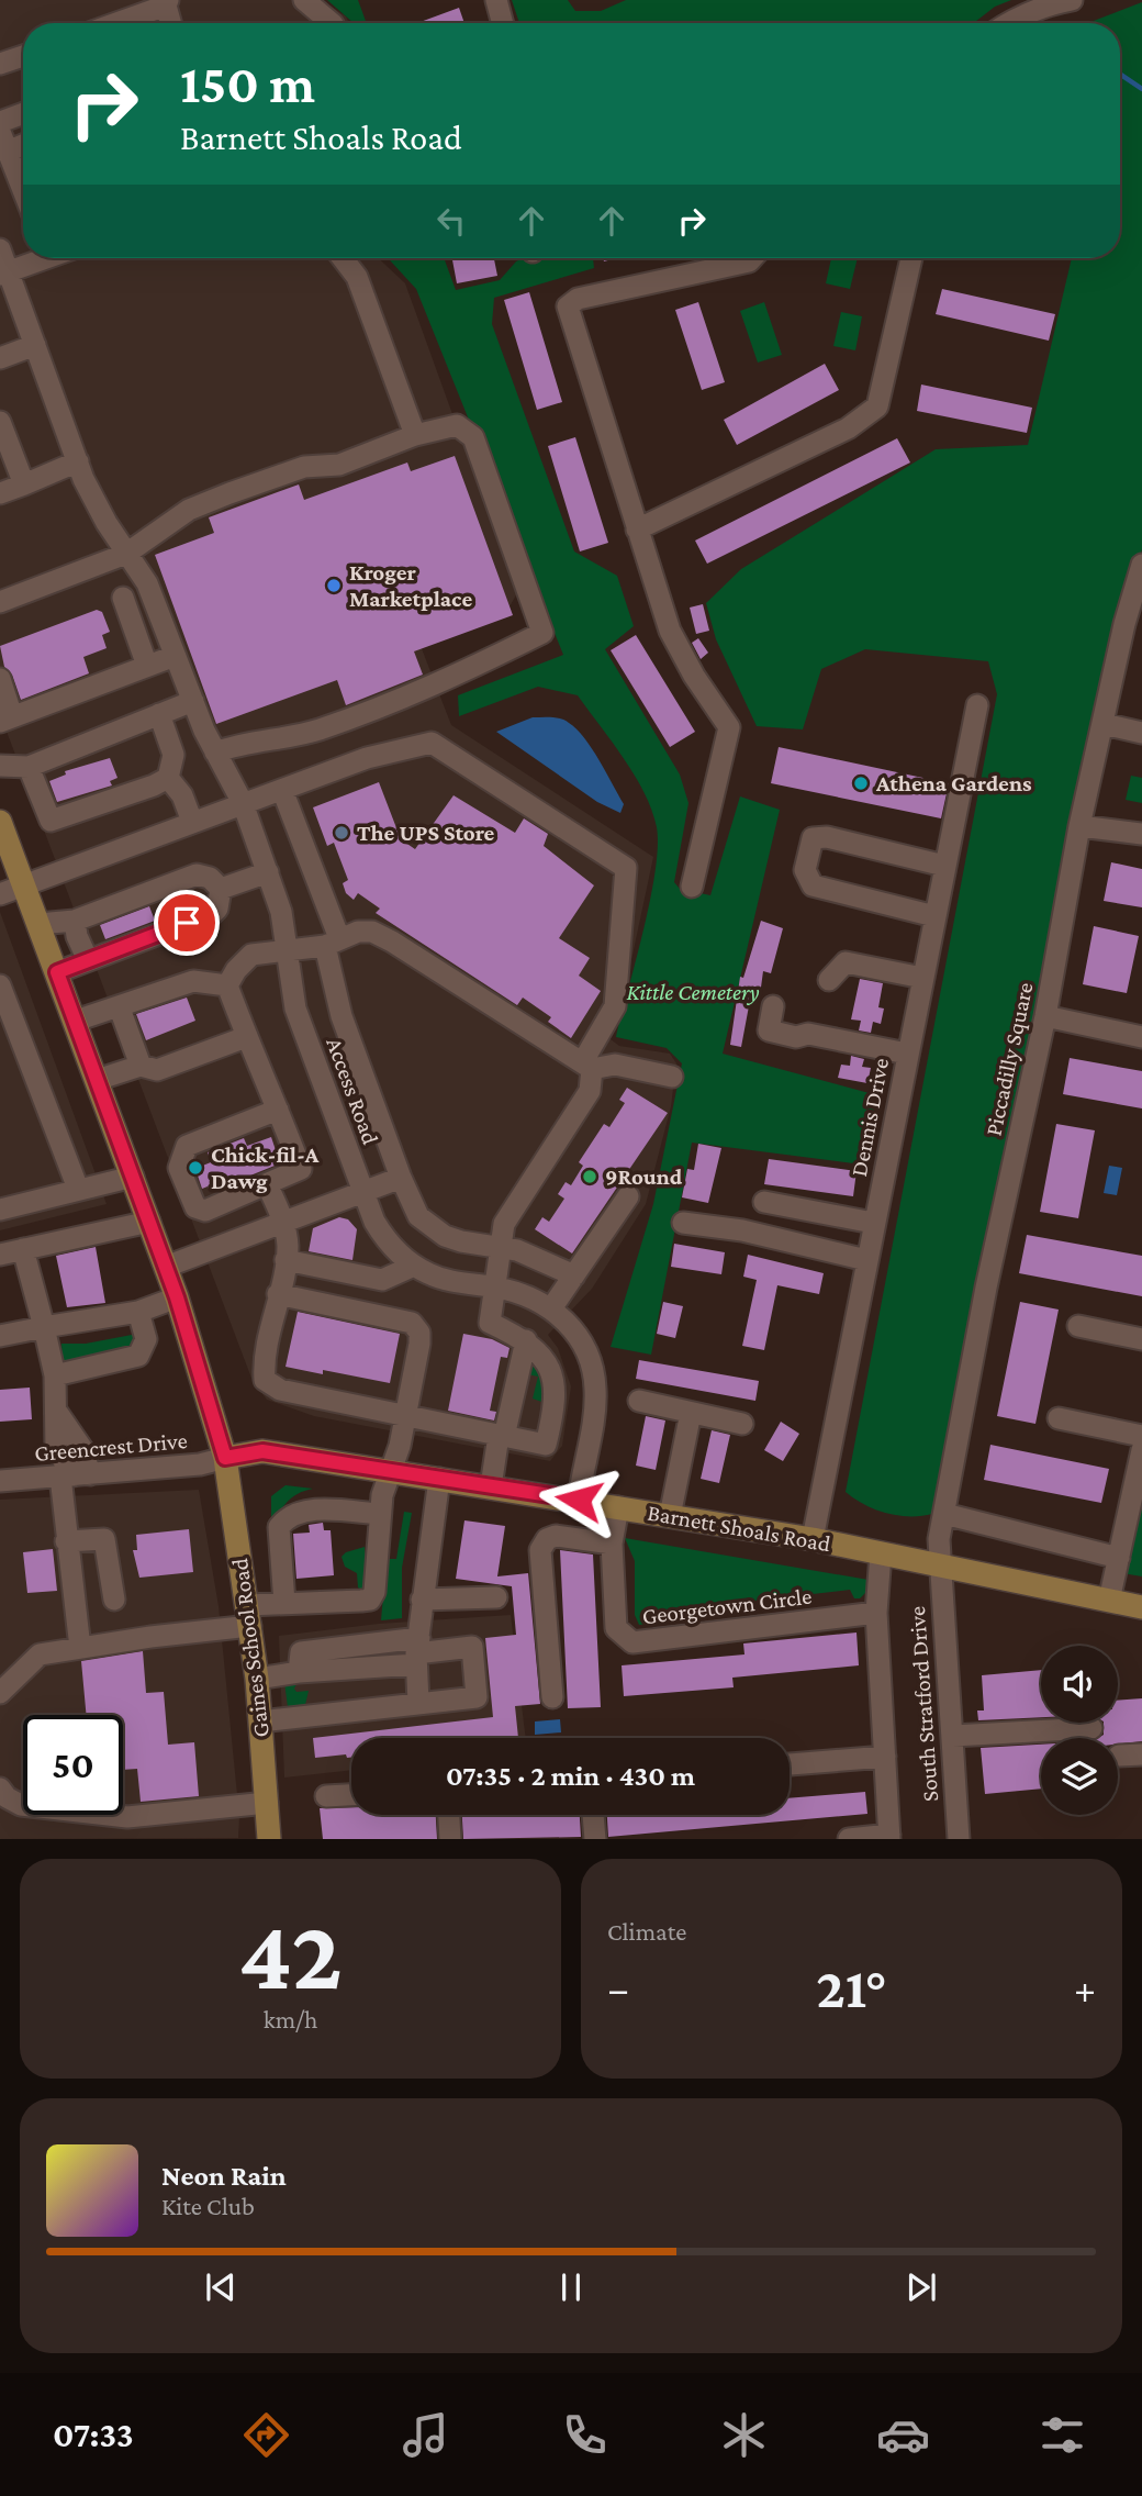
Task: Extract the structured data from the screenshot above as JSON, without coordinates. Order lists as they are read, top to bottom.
{
  "streets": {
    "main road": ["Barnett Shoals Road", "Gaines School Road"],
    "street": [
      "Piccadilly Square",
      "Access Road",
      "Dennis Drive",
      "Greencrest Drive",
      "Georgetown Circle",
      "South Stratford Drive"
    ]
  },
  "crossings": [
    ["Piccadilly Square", "Barnett Shoals Road"],
    ["Piccadilly Square", "South Stratford Drive"],
    ["Access Road", "Barnett Shoals Road"],
    ["Dennis Drive", "Barnett Shoals Road"],
    ["Greencrest Drive", "Barnett Shoals Road"],
    ["Greencrest Drive", "Gaines School Road"],
    ["Barnett Shoals Road", "Georgetown Circle"],
    ["Barnett Shoals Road", "Gaines School Road"],
    ["Barnett Shoals Road", "South Stratford Drive"]
  ],
  "parks": ["Kittle Cemetery"],
  "places": [
    "Kroger Marketplace",
    "Athena Gardens",
    "The UPS Store",
    "Chick-fil-A Dawg",
    "9Round"
  ],
  "page": {
    "turn": ["150 m", "Barnett Shoals Road"],
    "limit": "50",
    "trip": "07:35 · 2 min · 430 m",
    "tile": [
      ["42", "km/h"],
      "Climate"
    ],
    "heat": ["−", "21°", "+"],
    "song": ["Neon Rain", "Kite Club"],
    "tabs": "07:33"
  }
}
